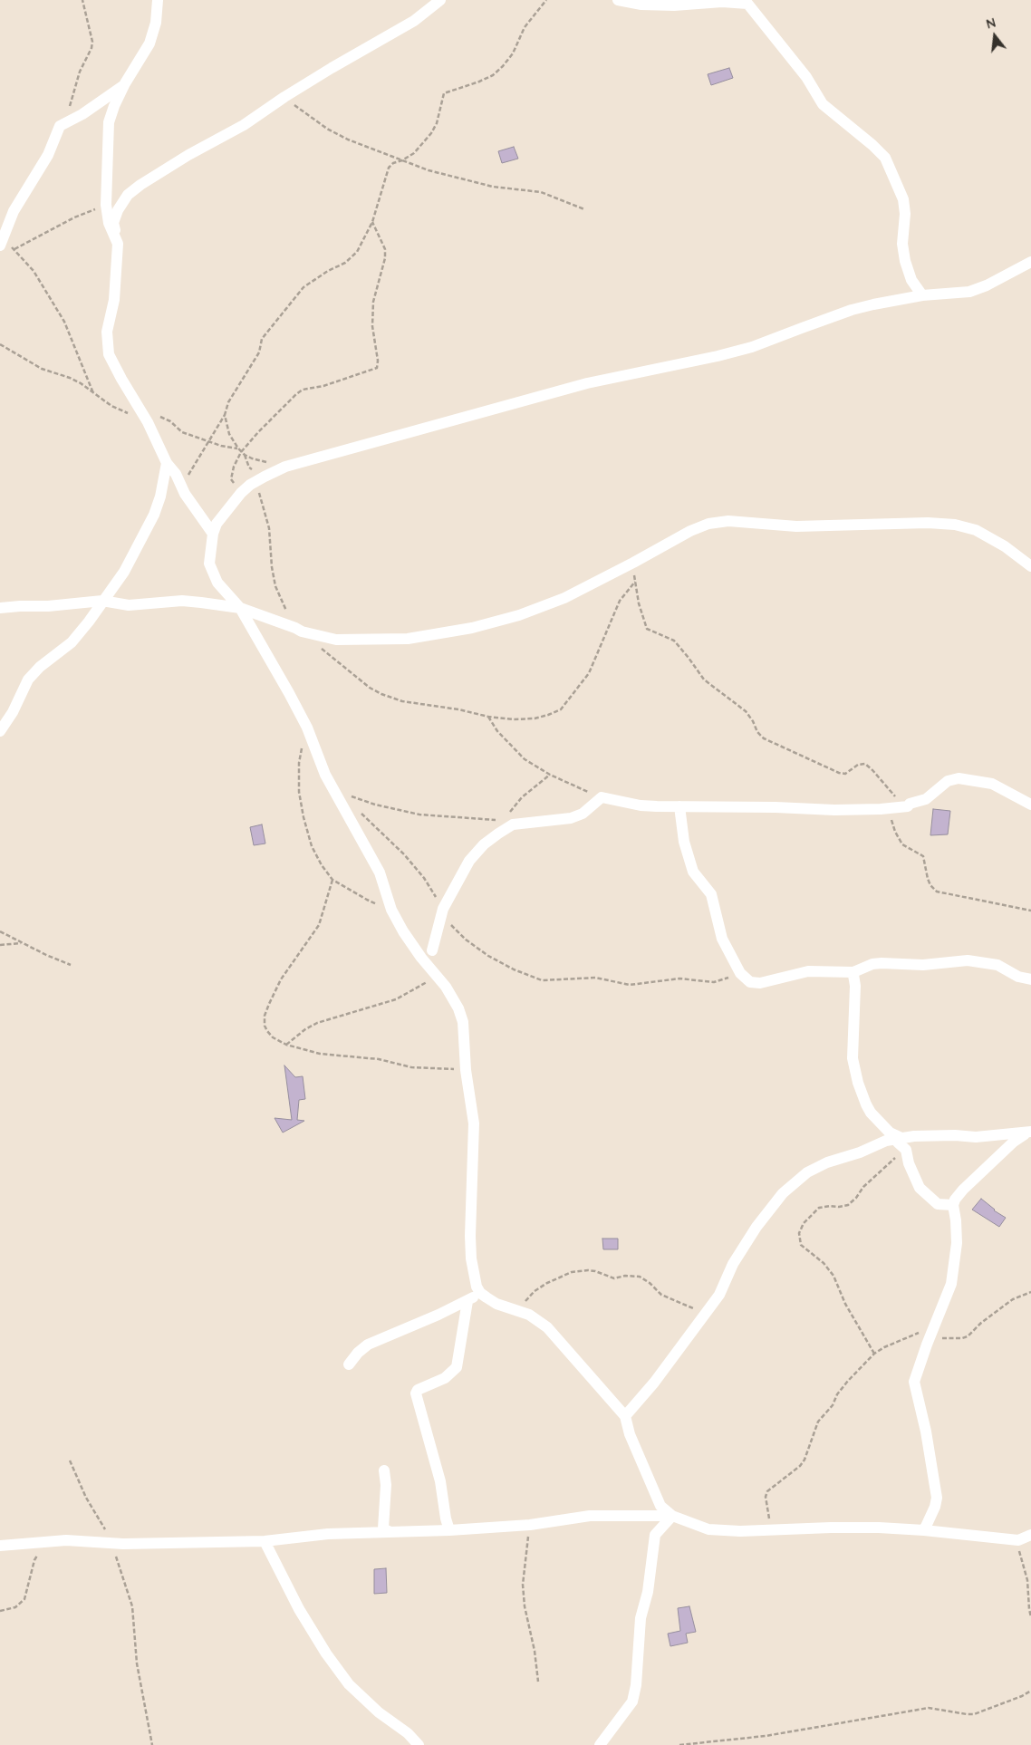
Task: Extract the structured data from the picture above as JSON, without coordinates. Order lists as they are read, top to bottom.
{
  "north": "top"
}
